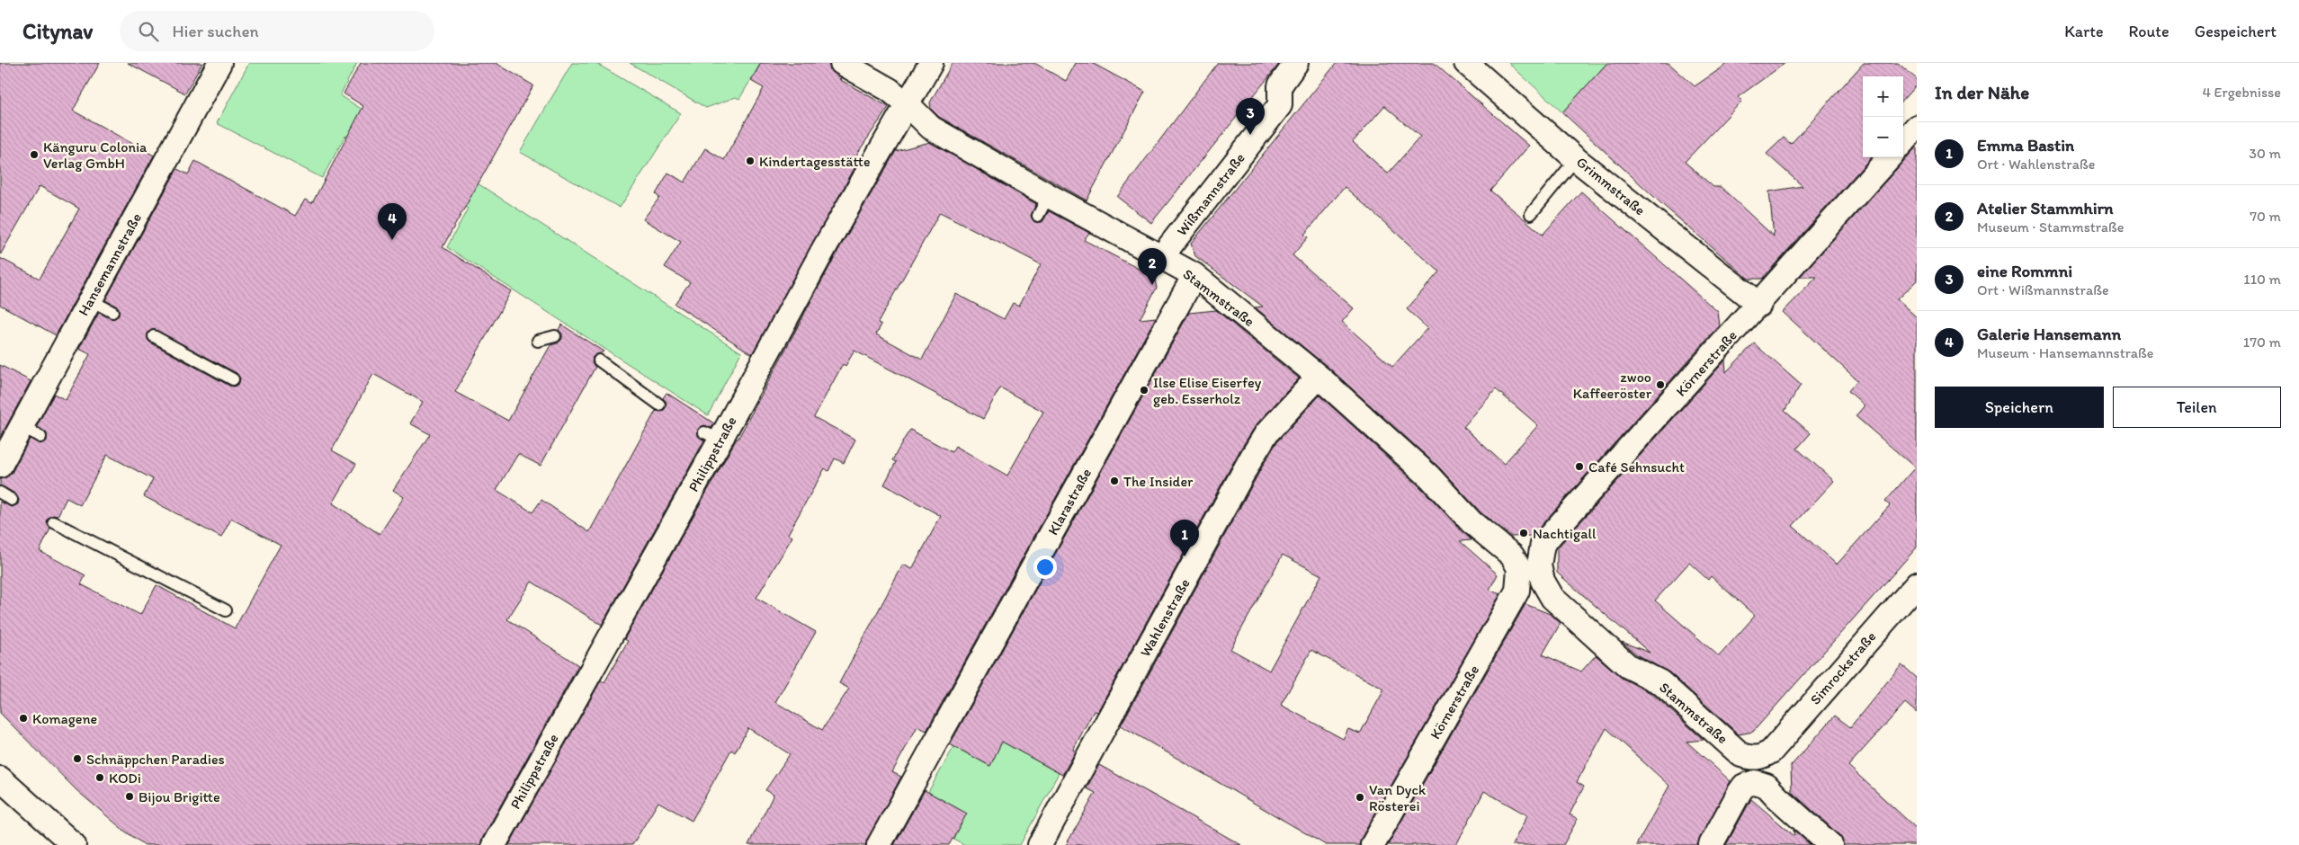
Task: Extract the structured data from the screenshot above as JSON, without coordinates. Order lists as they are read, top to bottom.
{
  "streets": {
    "street": [
      "Grimmstraße",
      "Wißmannstraße",
      "Hansemannstraße",
      "Stammstraße",
      "Körnerstraße",
      "Philippstraße",
      "Klarastraße",
      "Wahlenstraße",
      "Simrockstraße"
    ]
  },
  "crossings": [
    ["Grimmstraße", "Körnerstraße"],
    ["Wißmannstraße", "Stammstraße"],
    ["Stammstraße", "Körnerstraße"],
    ["Stammstraße", "Philippstraße"],
    ["Stammstraße", "Klarastraße"],
    ["Stammstraße", "Wahlenstraße"],
    ["Stammstraße", "Simrockstraße"]
  ],
  "places": [
    "Känguru Colonia Verlag GmbH",
    "Kindertagesstätte",
    "zwoo Kaffeeröster",
    "Ilse Elise Eiserfey geb. Esserholz",
    "Café Sehnsucht",
    "The Insider",
    "Nachtigall",
    "Komagene",
    "Schnäppchen Paradies",
    "KODi",
    "Bijou Brigitte",
    "Van Dyck Rösterei"
  ],
  "page": {
    "header": "Citynav",
    "search": "Hier suchen",
    "nav": ["Karte", "Route", "Gespeichert"],
    "heading": ["In der Nähe", "4 Ergebnisse"],
    "map_buttons": ["+", "−"],
    "pins": [
      "3",
      "4",
      "2",
      "1"
    ],
    "list": [
      {
        "mark": "1",
        "name": "Emma Bastin",
        "note": "Ort · Wahlenstraße",
        "value": "30 m"
      },
      {
        "mark": "2",
        "name": "Atelier Stammhirn",
        "note": "Museum · Stammstraße",
        "value": "70 m"
      },
      {
        "mark": "3",
        "name": "eine Rommni",
        "note": "Ort · Wißmannstraße",
        "value": "110 m"
      },
      {
        "mark": "4",
        "name": "Galerie Hansemann",
        "note": "Museum · Hansemannstraße",
        "value": "170 m"
      }
    ],
    "buttons": ["Speichern", "Teilen"]
  }
}
